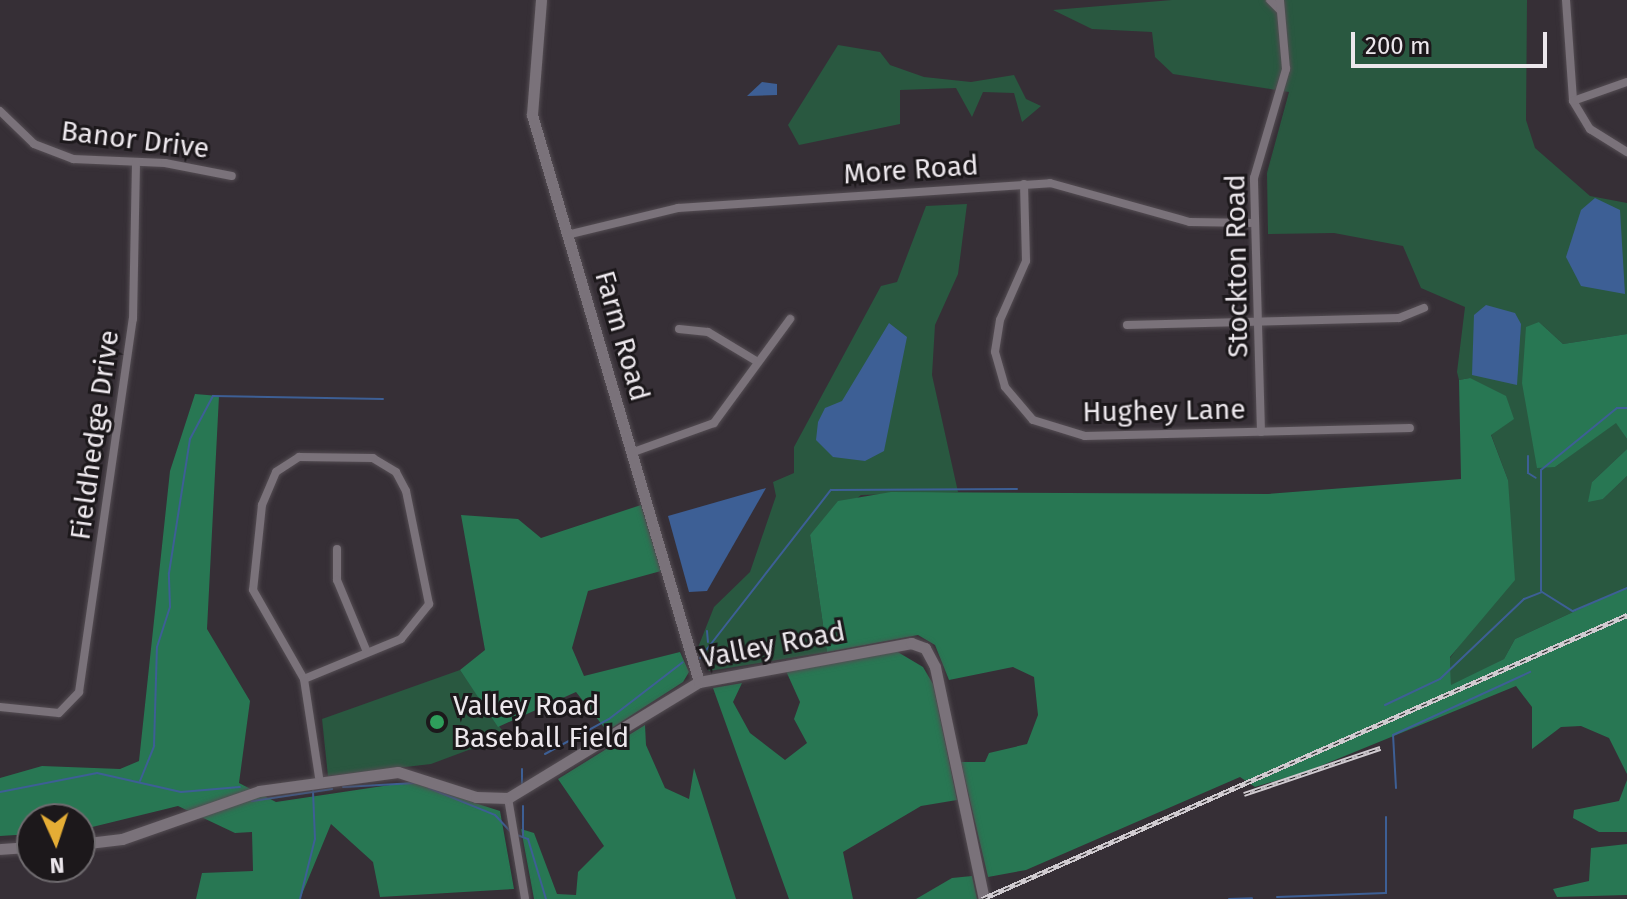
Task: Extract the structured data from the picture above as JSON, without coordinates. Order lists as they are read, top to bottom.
{
  "streets": {
    "street": [
      "Banor Drive",
      "More Road",
      "Stockton Road",
      "Farm Road",
      "Hughey Lane",
      "Fieldhedge Drive",
      "Valley Road"
    ]
  },
  "crossings": [
    ["Banor Drive", "Fieldhedge Drive"],
    ["More Road", "Stockton Road"],
    ["More Road", "Farm Road"],
    ["More Road", "Hughey Lane"],
    ["Stockton Road", "Hughey Lane"],
    ["Farm Road", "Valley Road"]
  ],
  "places": ["Valley Road Baseball Field"],
  "scale_bar": "200 m",
  "north": "bottom"
}
